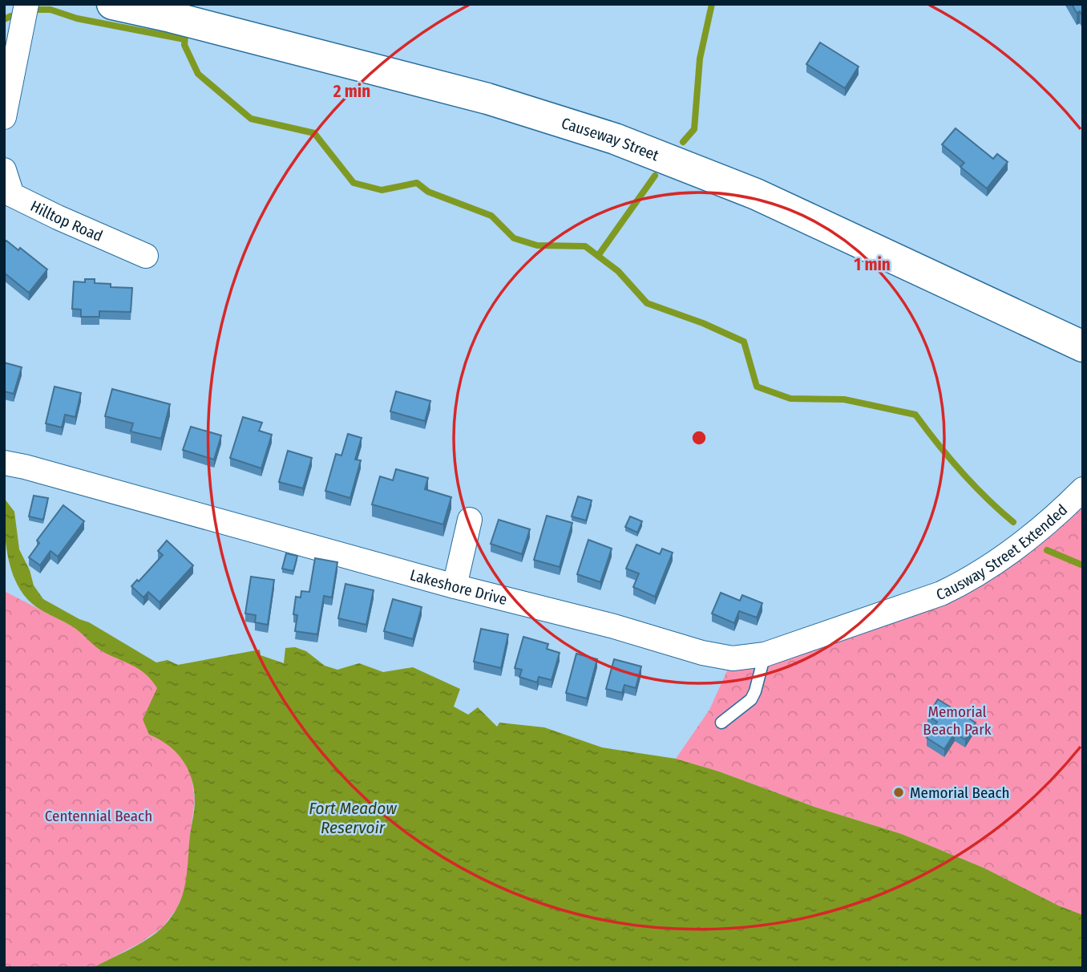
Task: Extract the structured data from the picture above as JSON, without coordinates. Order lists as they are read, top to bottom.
{
  "streets": {
    "street": [
      "Causeway Street",
      "Hilltop Road",
      "Causway Street Extended",
      "Lakeshore Drive"
    ]
  },
  "crossings": [
    ["Causway Street Extended", "Lakeshore Drive"]
  ],
  "water": ["Fort Meadow Reservoir"],
  "parks": ["Memorial Beach Park", "Centennial Beach"],
  "places": ["Memorial Beach"],
  "rings": ["2 min", "1 min"]
}
